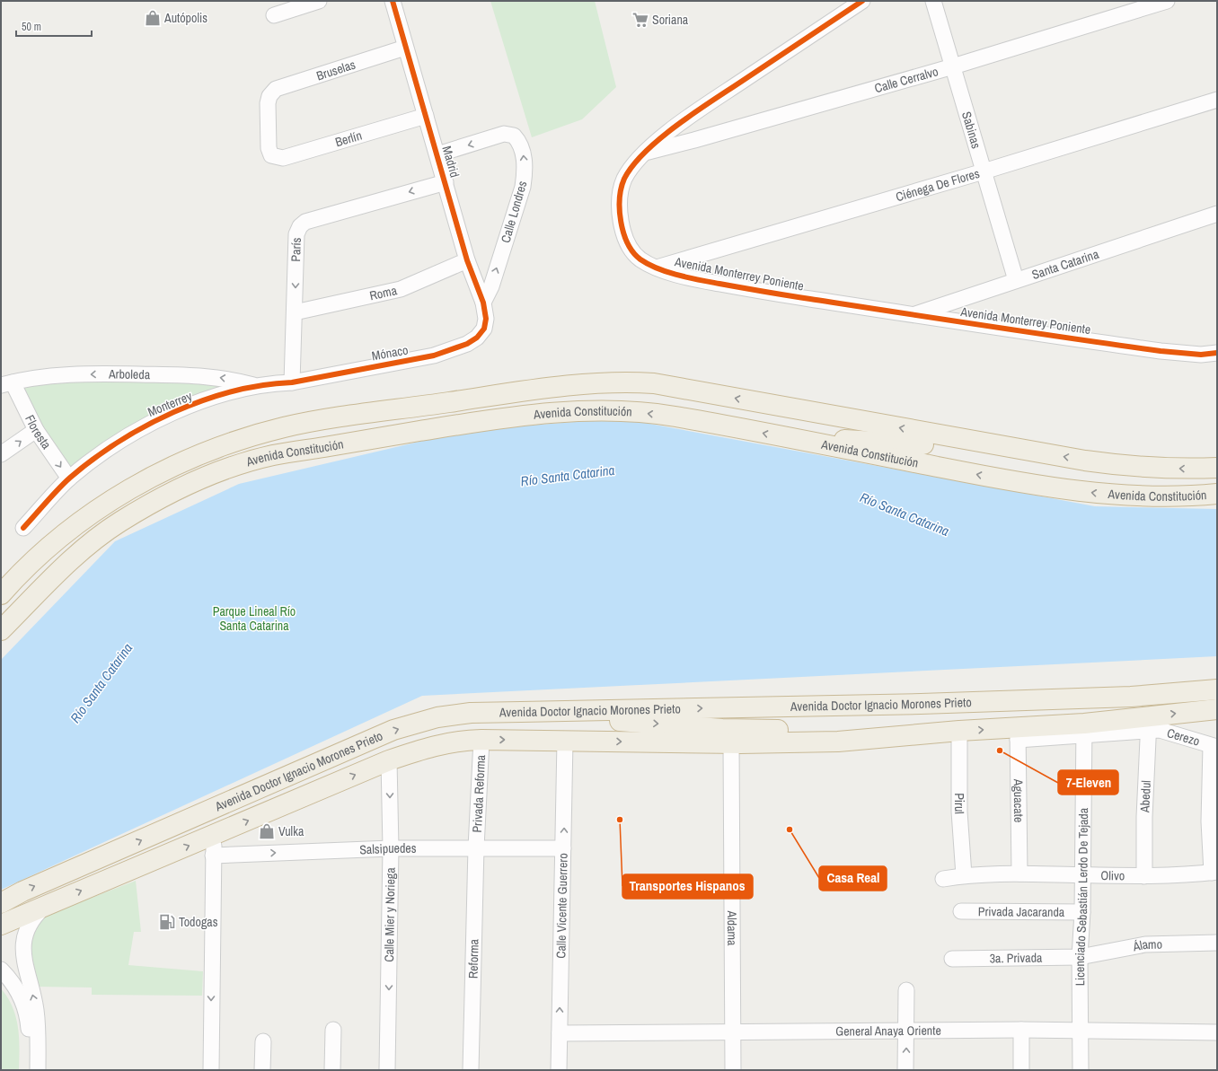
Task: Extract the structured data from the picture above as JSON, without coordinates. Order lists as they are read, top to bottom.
{
  "streets": {
    "highway": ["Avenida Constitución", "Avenida Doctor Ignacio Morones Prieto"],
    "street": [
      "Bruselas",
      "Calle Cerralvo",
      "Sabinas",
      "Berlín",
      "Madrid",
      "Ciénega De Flores",
      "Calle Londres",
      "París",
      "Santa Catarina",
      "Avenida Monterrey Poniente",
      "Roma",
      "Mónaco",
      "Arboleda",
      "Monterrey",
      "Floresta",
      "Cerezo",
      "Privada Reforma",
      "Abedul",
      "Aguacate",
      "Pirul",
      "Salsipuedes",
      "Olivo",
      "Licenciado Sebastián Lerdo De Tejada",
      "Calle Vicente Guerrero",
      "Privada Jacaranda",
      "Calle Mier y Noriega",
      "Aldama",
      "Álamo",
      "3a. Privada",
      "Reforma",
      "General Anaya Oriente"
    ]
  },
  "crossings": [
    ["Bruselas", "Berlín"],
    ["Bruselas", "Madrid"],
    ["Calle Cerralvo", "Sabinas"],
    ["Calle Cerralvo", "Avenida Monterrey Poniente"],
    ["Sabinas", "Ciénega De Flores"],
    ["Sabinas", "Santa Catarina"],
    ["Berlín", "Madrid"],
    ["Madrid", "Calle Londres"],
    ["Madrid", "París"],
    ["Madrid", "Roma"],
    ["Madrid", "Mónaco"],
    ["Ciénega De Flores", "Avenida Monterrey Poniente"],
    ["París", "Roma"],
    ["París", "Mónaco"],
    ["París", "Monterrey"],
    ["Santa Catarina", "Avenida Monterrey Poniente"],
    ["Mónaco", "Monterrey"],
    ["Arboleda", "Monterrey"],
    ["Arboleda", "Floresta"],
    ["Monterrey", "Floresta"],
    ["Avenida Doctor Ignacio Morones Prieto", "Cerezo"],
    ["Avenida Doctor Ignacio Morones Prieto", "Privada Reforma"],
    ["Avenida Doctor Ignacio Morones Prieto", "Abedul"],
    ["Avenida Doctor Ignacio Morones Prieto", "Aguacate"],
    ["Avenida Doctor Ignacio Morones Prieto", "Pirul"],
    ["Avenida Doctor Ignacio Morones Prieto", "Licenciado Sebastián Lerdo De Tejada"],
    ["Avenida Doctor Ignacio Morones Prieto", "Calle Vicente Guerrero"],
    ["Avenida Doctor Ignacio Morones Prieto", "Calle Mier y Noriega"],
    ["Avenida Doctor Ignacio Morones Prieto", "Aldama"],
    ["Cerezo", "Abedul"],
    ["Privada Reforma", "Salsipuedes"],
    ["Privada Reforma", "Reforma"],
    ["Abedul", "Olivo"],
    ["Aguacate", "Olivo"],
    ["Pirul", "Olivo"],
    ["Salsipuedes", "Calle Vicente Guerrero"],
    ["Salsipuedes", "Calle Mier y Noriega"],
    ["Salsipuedes", "Reforma"],
    ["Olivo", "Licenciado Sebastián Lerdo De Tejada"],
    ["Licenciado Sebastián Lerdo De Tejada", "Privada Jacaranda"],
    ["Licenciado Sebastián Lerdo De Tejada", "Álamo"],
    ["Licenciado Sebastián Lerdo De Tejada", "3a. Privada"],
    ["Licenciado Sebastián Lerdo De Tejada", "General Anaya Oriente"],
    ["Calle Vicente Guerrero", "General Anaya Oriente"],
    ["Aldama", "General Anaya Oriente"],
    ["Álamo", "3a. Privada"]
  ],
  "one_way": [
    "París",
    "Arboleda",
    "Avenida Constitución",
    "Floresta",
    "Salsipuedes",
    "Calle Vicente Guerrero",
    "Calle Mier y Noriega"
  ],
  "water": ["Río Santa Catarina"],
  "parks": ["Parque Lineal Río Santa Catarina"],
  "places": {
    "shop": ["Autópolis", "Vulka"],
    "supermarket": ["Soriana"],
    "other": ["7-Eleven", "Transportes Hispanos", "Casa Real"],
    "fuel station": ["Todogas"]
  },
  "scale_bar": "50 m"
}
